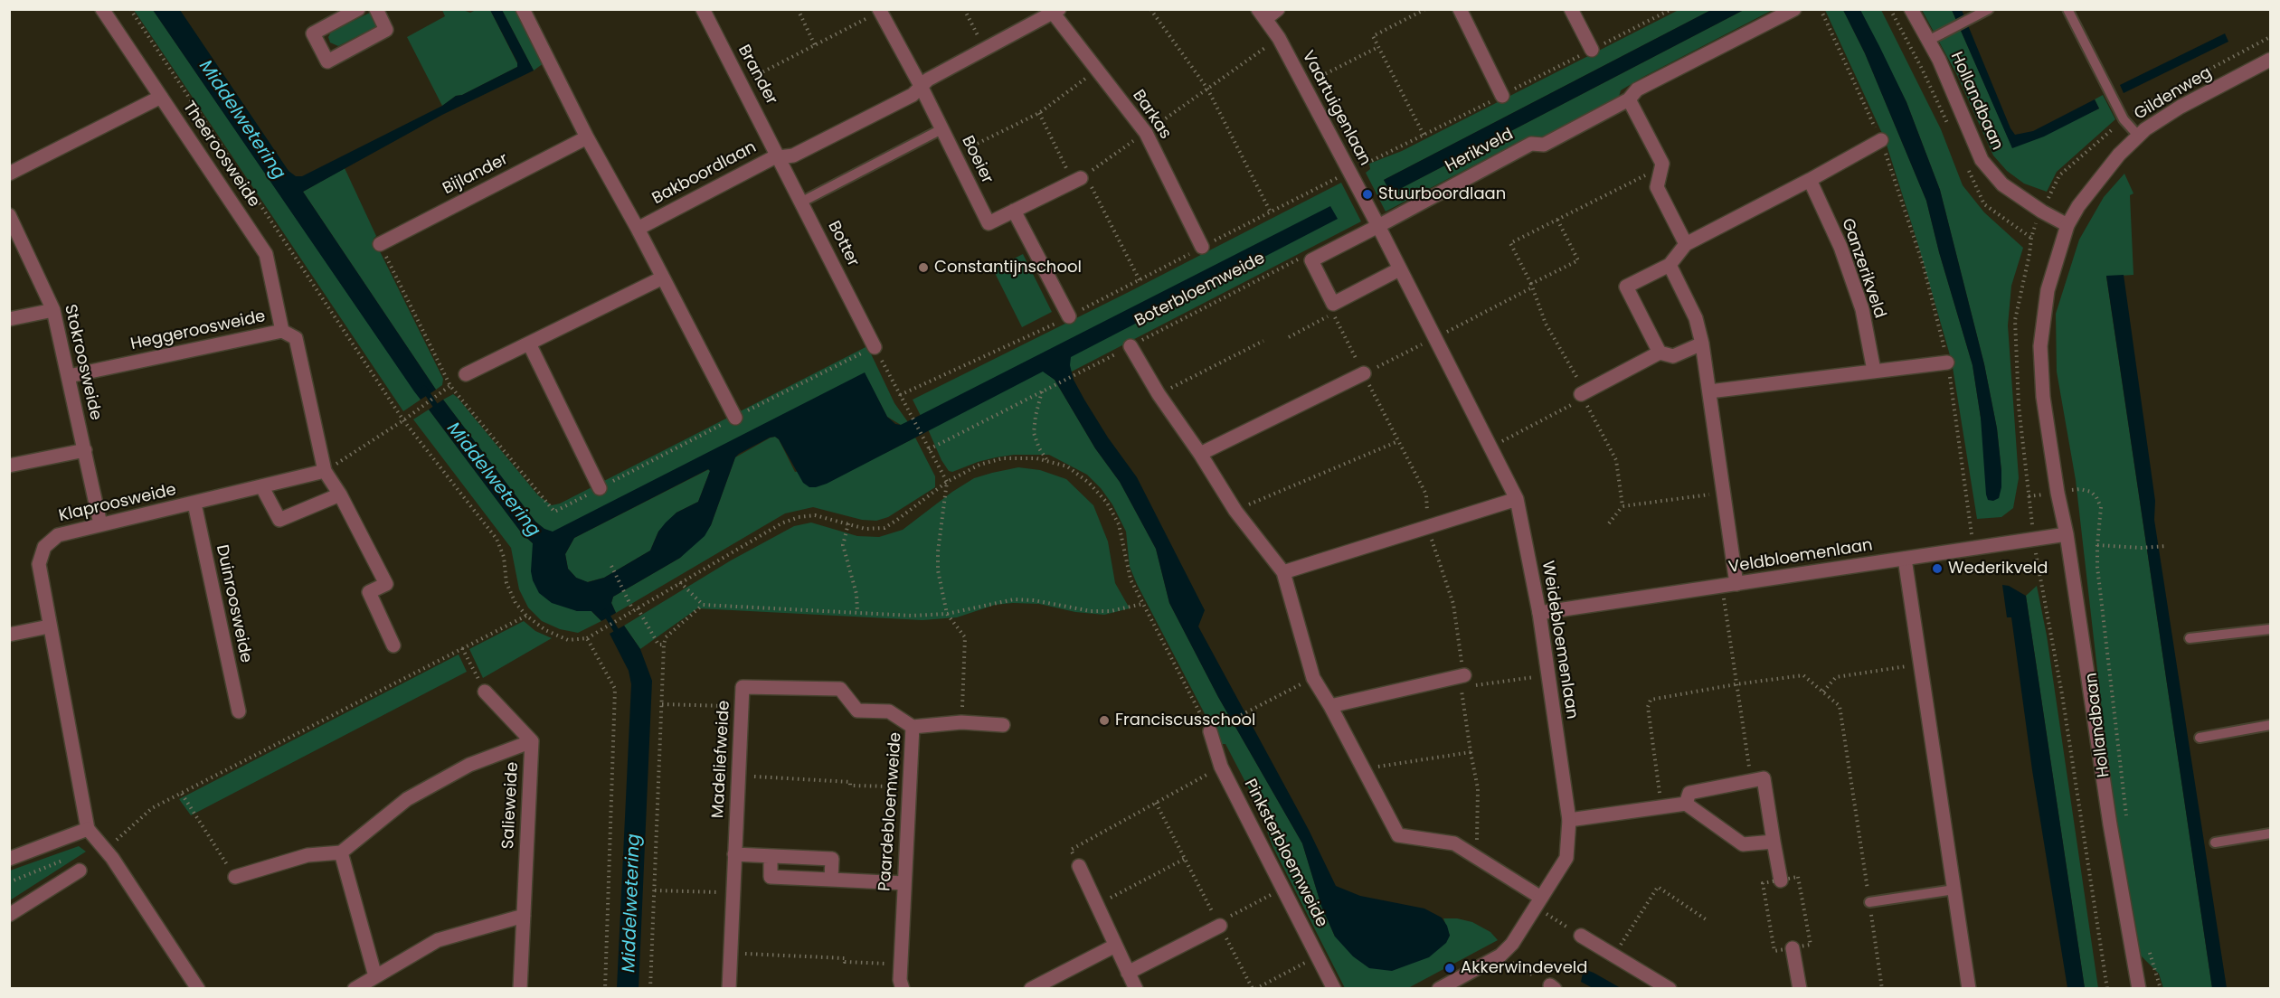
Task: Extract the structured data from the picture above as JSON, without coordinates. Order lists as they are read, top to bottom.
{
  "streets": {
    "street": [
      "Brander",
      "Gildenweg",
      "Hollandbaan",
      "Vaartuigenlaan",
      "Barkas",
      "Herikveld",
      "Theeroosweide",
      "Boeier",
      "Bakboordlaan",
      "Bijlander",
      "Botter",
      "Ganzerikveld",
      "Boterbloemweide",
      "Heggeroosweide",
      "Stokroosweide",
      "Klaproosweide",
      "Veldbloemenlaan",
      "Duinroosweide",
      "Weidebloemenlaan",
      "Madeliefweide",
      "Salieweide",
      "Paardebloemweide",
      "Pinksterbloemweide"
    ]
  },
  "crossings": [
    ["Brander", "Bakboordlaan"],
    ["Brander", "Botter"],
    ["Gildenweg", "Hollandbaan"],
    ["Hollandbaan", "Veldbloemenlaan"],
    ["Vaartuigenlaan", "Herikveld"],
    ["Vaartuigenlaan", "Weidebloemenlaan"],
    ["Barkas", "Bakboordlaan"],
    ["Herikveld", "Weidebloemenlaan"],
    ["Theeroosweide", "Heggeroosweide"],
    ["Boeier", "Bakboordlaan"],
    ["Bakboordlaan", "Botter"],
    ["Boterbloemweide", "Weidebloemenlaan"],
    ["Heggeroosweide", "Stokroosweide"],
    ["Heggeroosweide", "Klaproosweide"],
    ["Stokroosweide", "Klaproosweide"],
    ["Klaproosweide", "Duinroosweide"],
    ["Veldbloemenlaan", "Weidebloemenlaan"],
    ["Madeliefweide", "Paardebloemweide"]
  ],
  "water": ["Middelwetering"],
  "places": [
    "Stuurboordlaan",
    "Constantijnschool",
    "Wederikveld",
    "Franciscusschool",
    "Akkerwindeveld"
  ]
}
